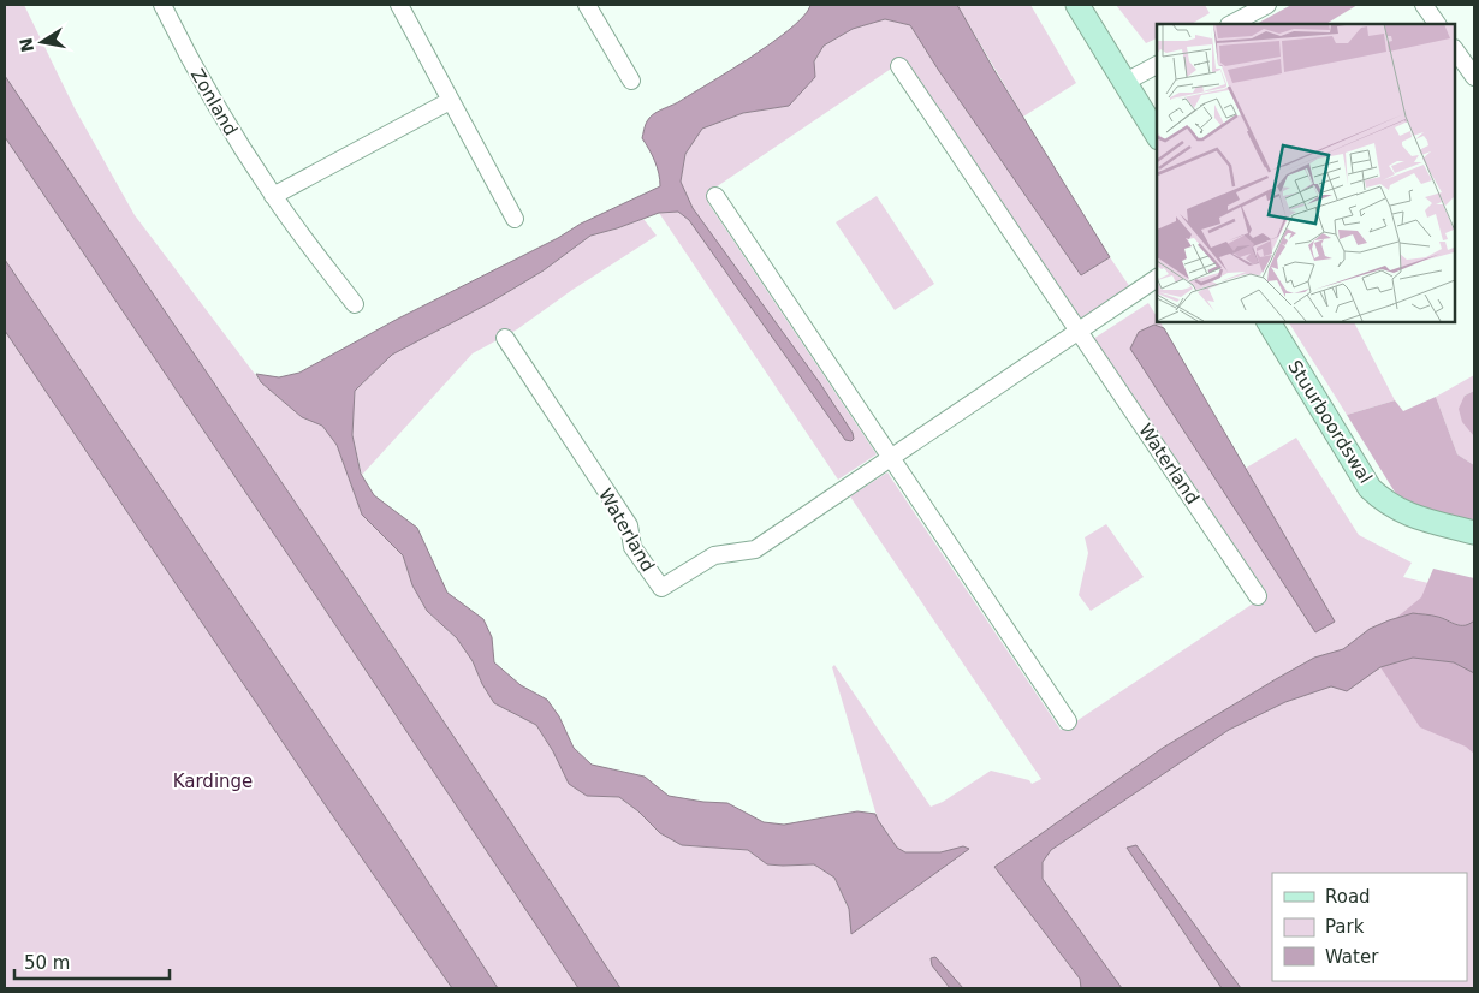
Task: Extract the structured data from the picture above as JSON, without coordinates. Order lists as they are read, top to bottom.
{
  "streets": {
    "street": ["Zonland", "Stuurboordswal", "Waterland"]
  },
  "parks": ["Kardinge"],
  "legend": ["Road", "Park", "Water"],
  "scale_bar": "50 m",
  "north": "left"
}
